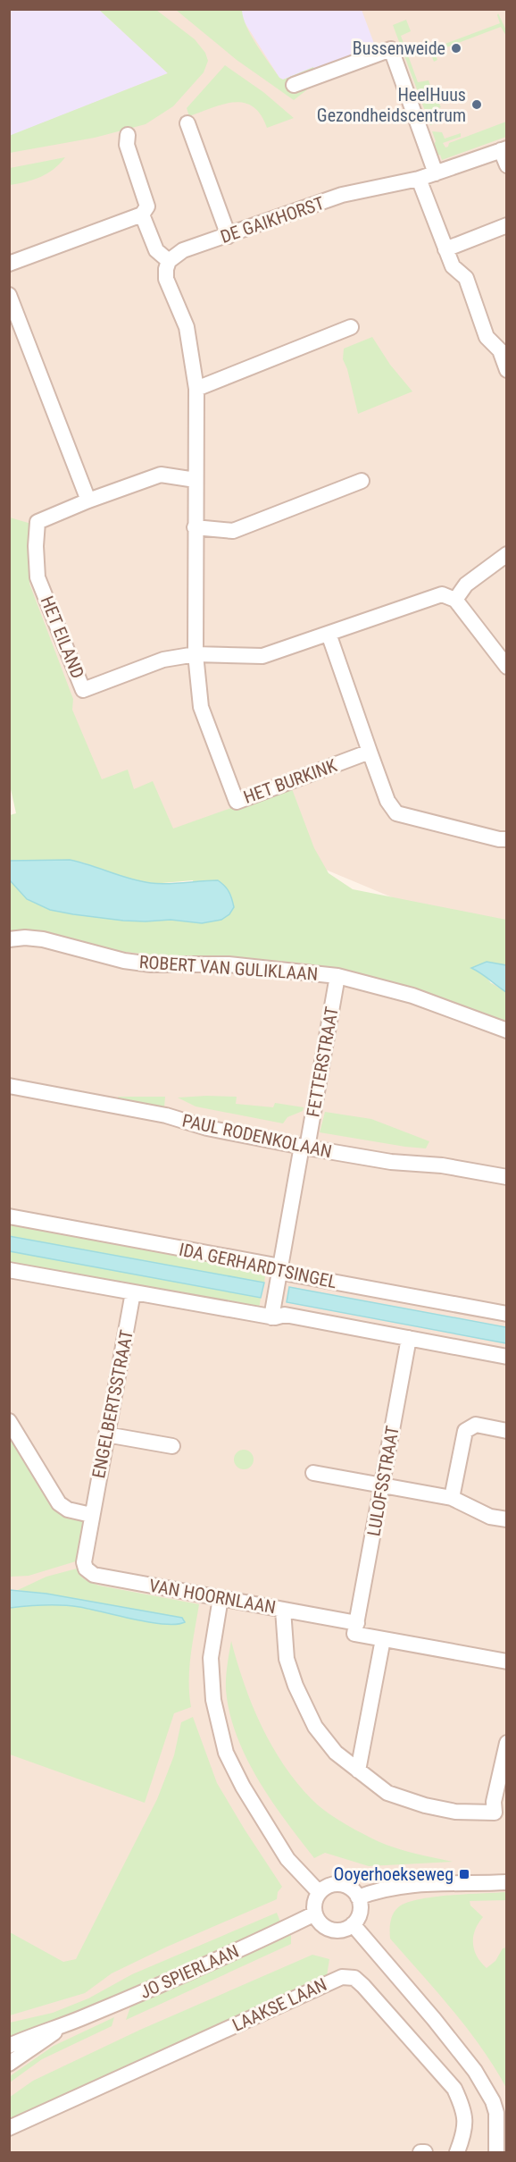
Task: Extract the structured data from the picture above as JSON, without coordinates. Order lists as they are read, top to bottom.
{
  "streets": {
    "street": [
      "DE GAIKHORST",
      "HET EILAND",
      "HET BURKINK",
      "ROBERT VAN GULIKLAAN",
      "FETTERSTRAAT",
      "PAUL RODENKOLAAN",
      "IDA GERHARDTSINGEL",
      "ENGELBERTSSTRAAT",
      "LULOFSSTRAAT",
      "VAN HOORNLAAN",
      "JO SPIERLAAN",
      "LAAKSE LAAN"
    ]
  },
  "crossings": [
    ["HET EILAND", "HET BURKINK"],
    ["ROBERT VAN GULIKLAAN", "FETTERSTRAAT"],
    ["FETTERSTRAAT", "PAUL RODENKOLAAN"],
    ["FETTERSTRAAT", "IDA GERHARDTSINGEL"],
    ["ENGELBERTSSTRAAT", "VAN HOORNLAAN"],
    ["LULOFSSTRAAT", "VAN HOORNLAAN"]
  ],
  "places": {
    "other": ["Bussenweide", "HeelHuus Gezondheidscentrum"],
    "transit": ["Ooyerhoekseweg"]
  }
}
